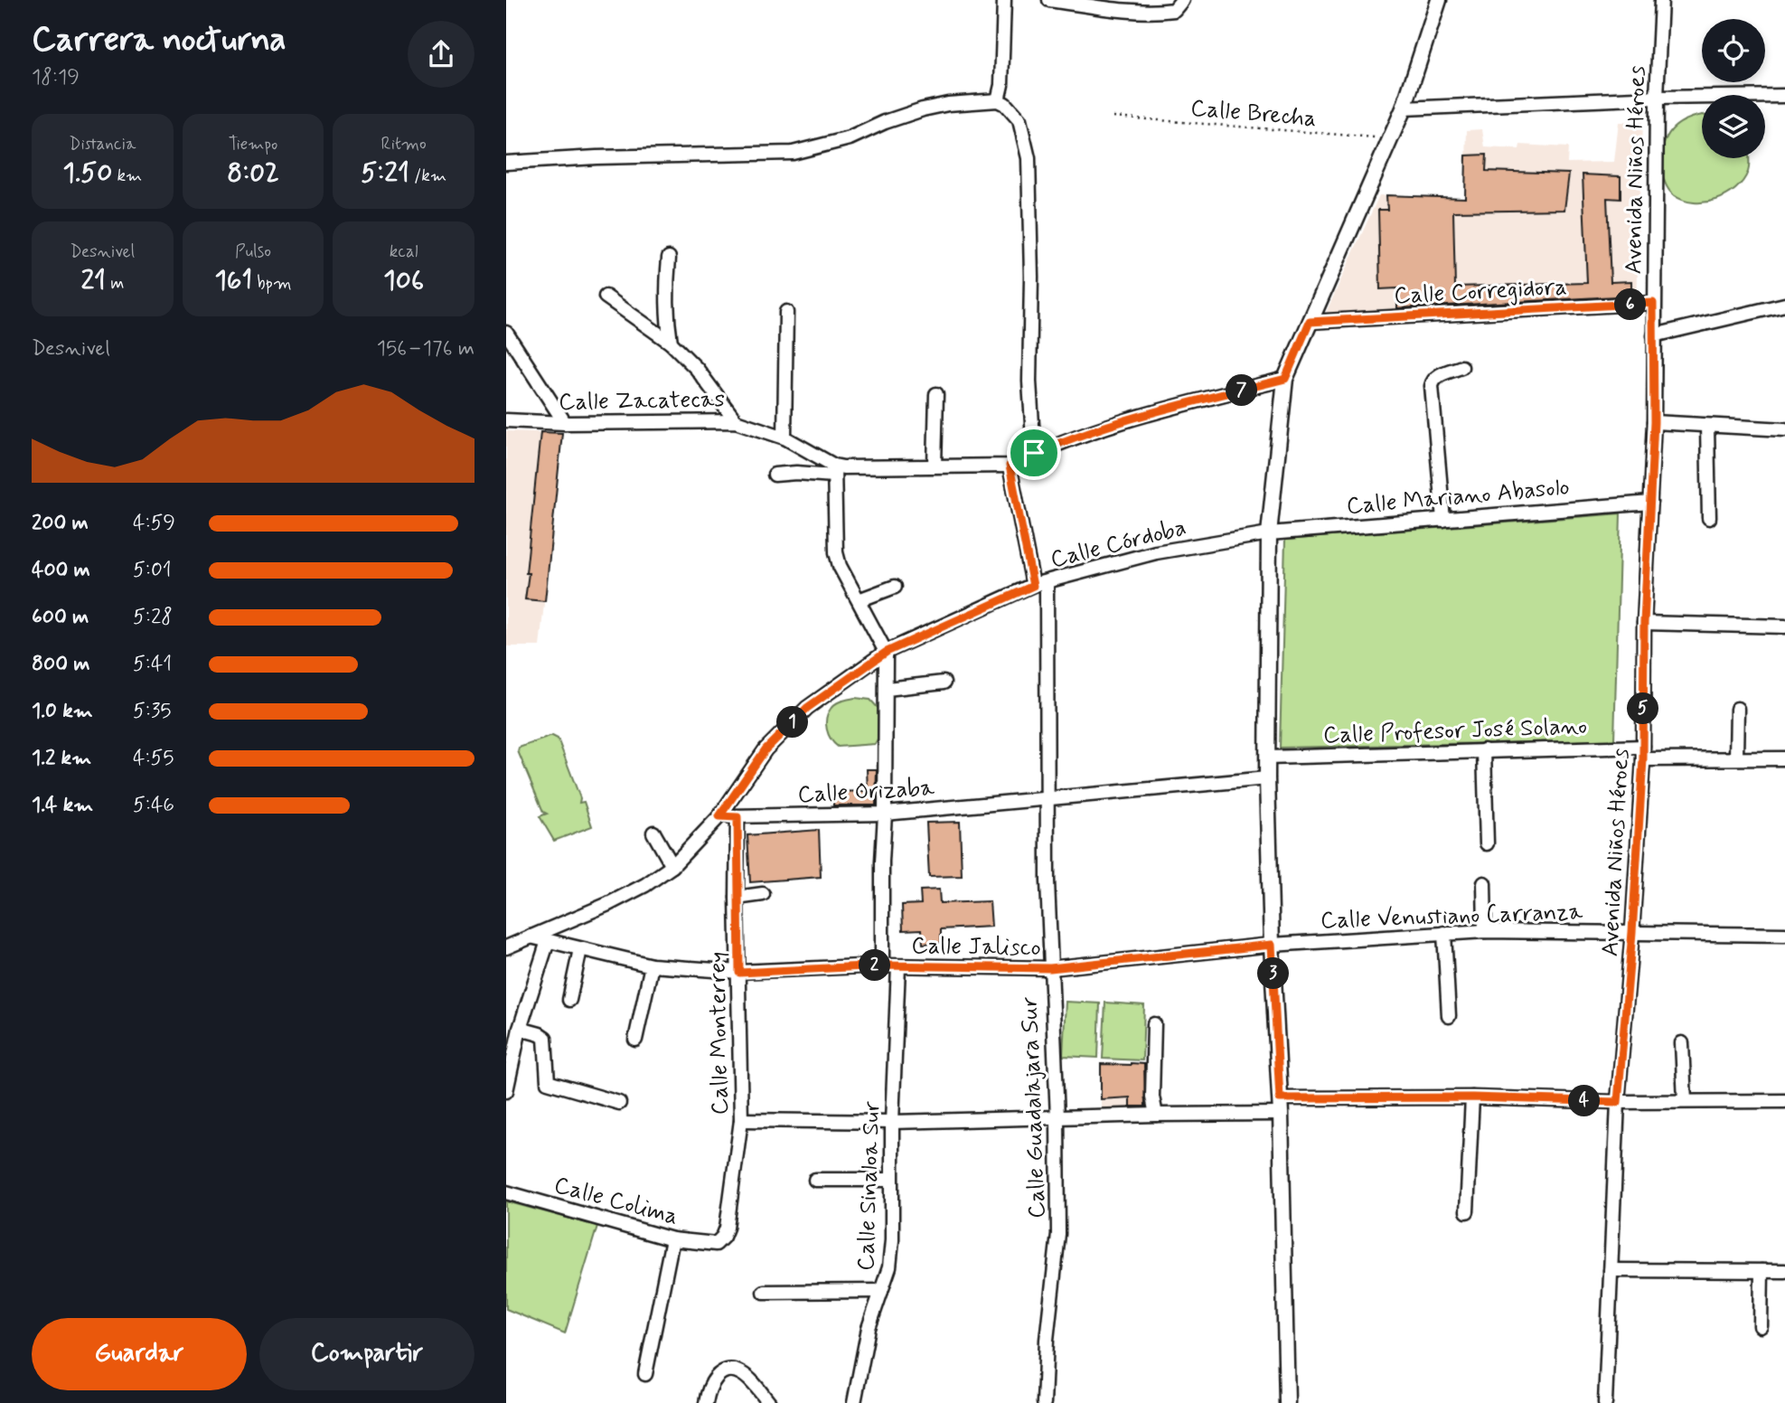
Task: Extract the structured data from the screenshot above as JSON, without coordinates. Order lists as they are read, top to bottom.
{
  "streets": {
    "street": [
      "Avenida Niños Héroes",
      "Calle Corregidora",
      "Calle Zacatecas",
      "Calle Mariano Abasolo",
      "Calle Córdoba",
      "Calle Profesor José Solano",
      "Calle Orizaba",
      "Calle Venustiano Carranza",
      "Calle Jalisco",
      "Calle Monterrey",
      "Calle Guadalajara Sur",
      "Calle Sinaloa Sur",
      "Calle Colima"
    ],
    "path": ["Calle Brecha"]
  },
  "crossings": [
    ["Avenida Niños Héroes", "Calle Corregidora"],
    ["Avenida Niños Héroes", "Calle Mariano Abasolo"],
    ["Avenida Niños Héroes", "Calle Profesor José Solano"],
    ["Avenida Niños Héroes", "Calle Venustiano Carranza"],
    ["Calle Mariano Abasolo", "Calle Córdoba"],
    ["Calle Córdoba", "Calle Orizaba"],
    ["Calle Córdoba", "Calle Guadalajara Sur"],
    ["Calle Orizaba", "Calle Monterrey"],
    ["Calle Orizaba", "Calle Guadalajara Sur"],
    ["Calle Venustiano Carranza", "Calle Jalisco"],
    ["Calle Jalisco", "Calle Monterrey"],
    ["Calle Jalisco", "Calle Guadalajara Sur"],
    ["Calle Jalisco", "Calle Sinaloa Sur"],
    ["Calle Monterrey", "Calle Colima"]
  ],
  "page": {
    "heading": ["Carrera nocturna", "18:19"],
    "stats": [
      ["Distancia", "1.50 km"],
      ["Tiempo", "8:02"],
      ["Ritmo", "5:21 /km"],
      ["Desnivel", "21 m"],
      ["Pulso", "161 bpm"],
      ["kcal", "106"]
    ],
    "pins": [
      "6",
      "7",
      "5",
      "1",
      "2",
      "3",
      "4"
    ],
    "chart": ["Desnivel", "156–176 m"],
    "list": [
      {
        "name": "200 m",
        "note": "4:59"
      },
      {
        "name": "400 m",
        "note": "5:01"
      },
      {
        "name": "600 m",
        "note": "5:28"
      },
      {
        "name": "800 m",
        "note": "5:41"
      },
      {
        "name": "1.0 km",
        "note": "5:35"
      },
      {
        "name": "1.2 km",
        "note": "4:55"
      },
      {
        "name": "1.4 km",
        "note": "5:46"
      }
    ],
    "buttons": ["Guardar", "Compartir"]
  }
}
